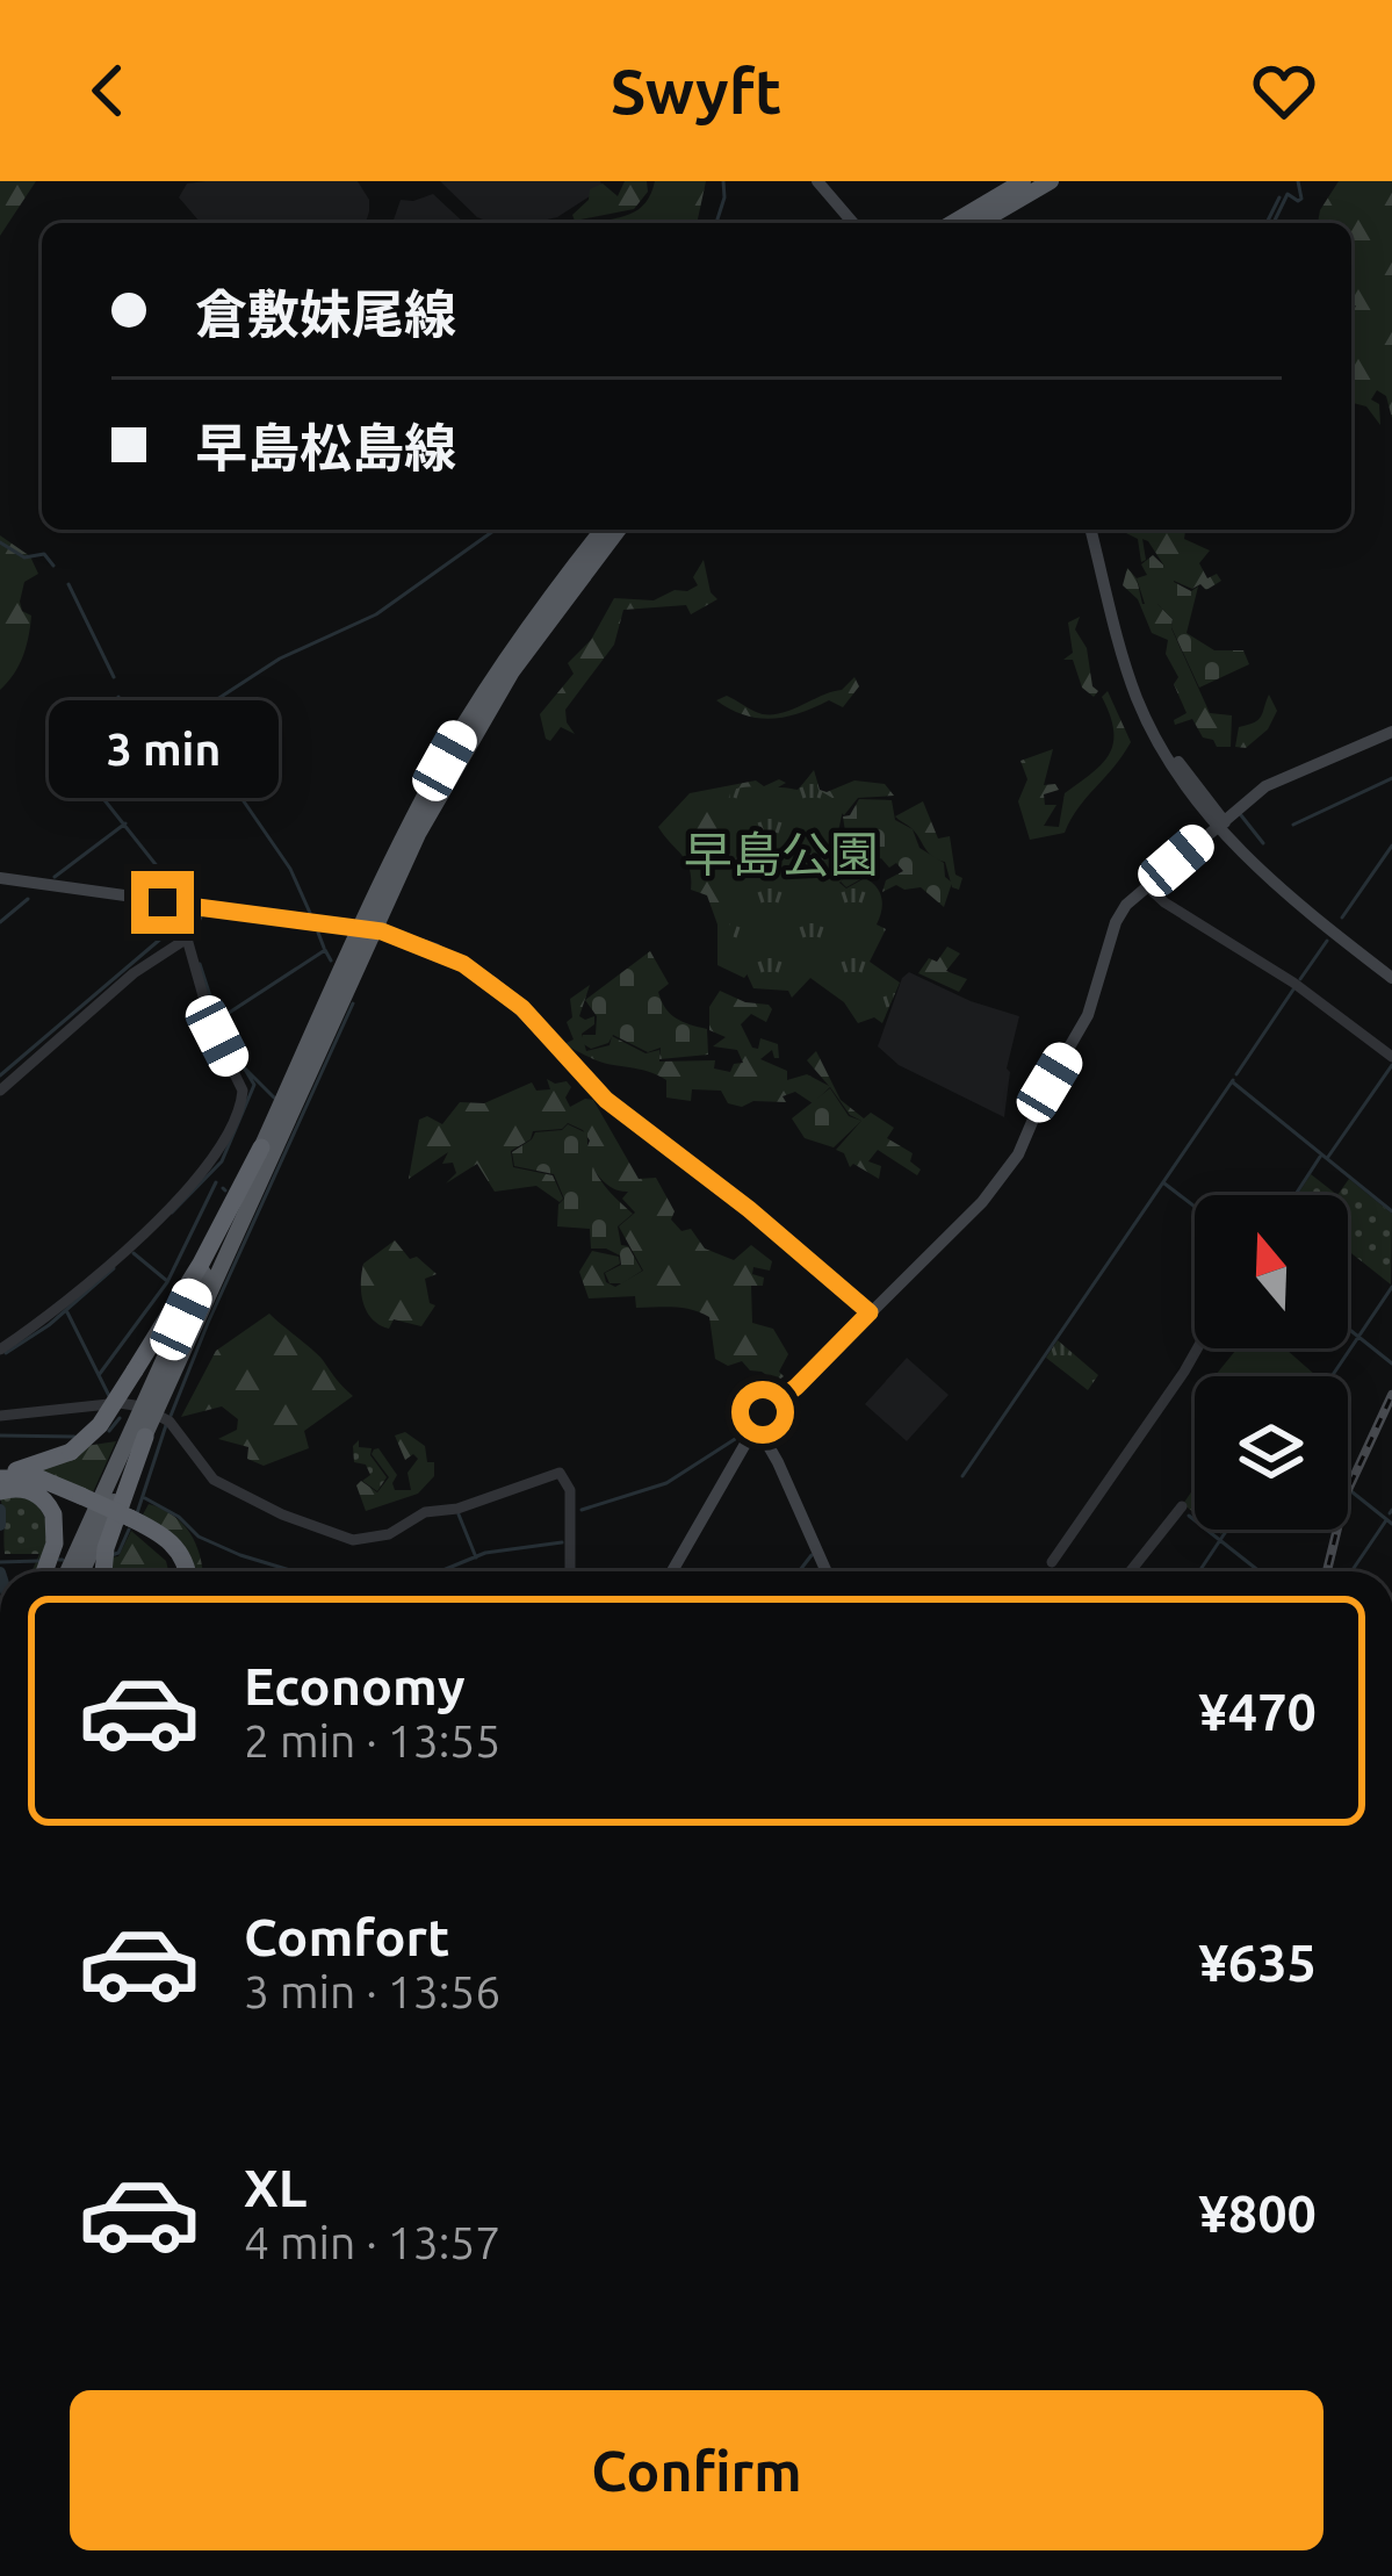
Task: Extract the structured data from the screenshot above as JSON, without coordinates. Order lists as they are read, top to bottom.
{
  "parks": ["早島公園"],
  "north": "top",
  "page": {
    "header": "Swyft",
    "banner": ["倉敷妹尾線", "早島松島線"],
    "bubble": "3 min",
    "list": [
      {
        "name": "Economy",
        "note": "2 min · 13:55",
        "value": "¥470"
      },
      {
        "name": "Comfort",
        "note": "3 min · 13:56",
        "value": "¥635"
      },
      {
        "name": "XL",
        "note": "4 min · 13:57",
        "value": "¥800"
      }
    ],
    "buttons": "Confirm"
  }
}
